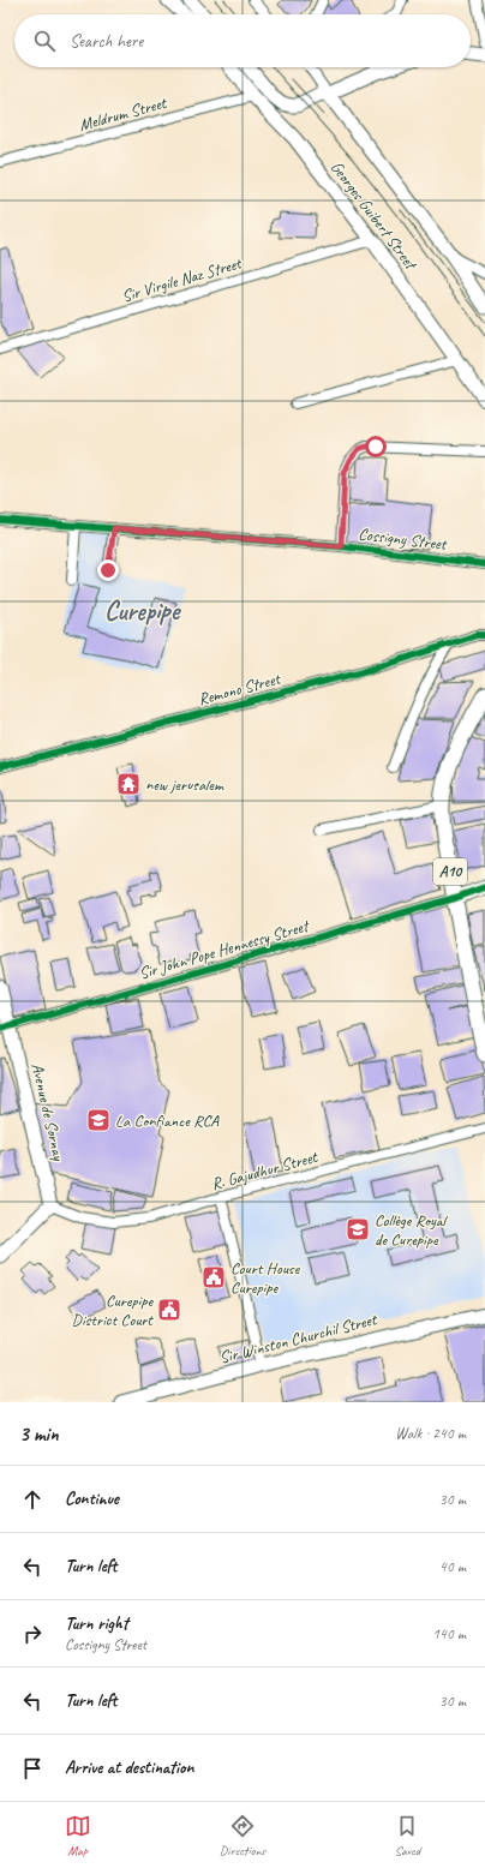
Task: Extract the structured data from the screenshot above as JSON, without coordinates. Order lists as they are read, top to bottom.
{
  "streets": {
    "main road": ["A10"],
    "street": [
      "Meldrum Street",
      "Georges Guibert Street",
      "Sir Virgile Naz Street",
      "Cossigny Street",
      "Remono Street",
      "Sir John Pope Hennessy Street",
      "Avenue de Sornay",
      "R. Gajudhur Street",
      "Sir Winston Churchil Street"
    ]
  },
  "crossings": [
    ["Meldrum Street", "Georges Guibert Street"],
    ["Georges Guibert Street", "Sir Virgile Naz Street"],
    ["A10", "Sir John Pope Hennessy Street"],
    ["Sir John Pope Hennessy Street", "Avenue de Sornay"],
    ["Avenue de Sornay", "R. Gajudhur Street"]
  ],
  "districts": ["Curepipe"],
  "places": {
    "temple": ["new jerusalem"],
    "school or university": ["La Confiance RCA", "Collège Royal de Curepipe"],
    "public building": ["Court House Curepipe", "Curepipe District Court"]
  },
  "page": {
    "search": "Search here",
    "heading": ["3 min", "Walk · 240 m"],
    "list": [
      ["Continue", "30 m"],
      ["Turn left", "40 m"],
      ["Turn right", "Cossigny Street", "140 m"],
      ["Turn left", "30 m"],
      "Arrive at destination"
    ],
    "nav": ["Map", "Directions", "Saved"]
  }
}
